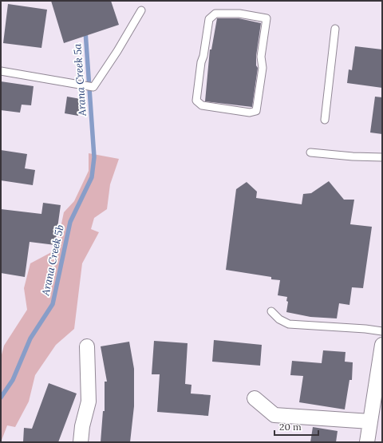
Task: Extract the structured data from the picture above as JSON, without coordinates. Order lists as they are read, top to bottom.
{
  "water": ["Arana Creek 5a", "Arana Creek 5b"],
  "scale_bar": "20 m"
}
